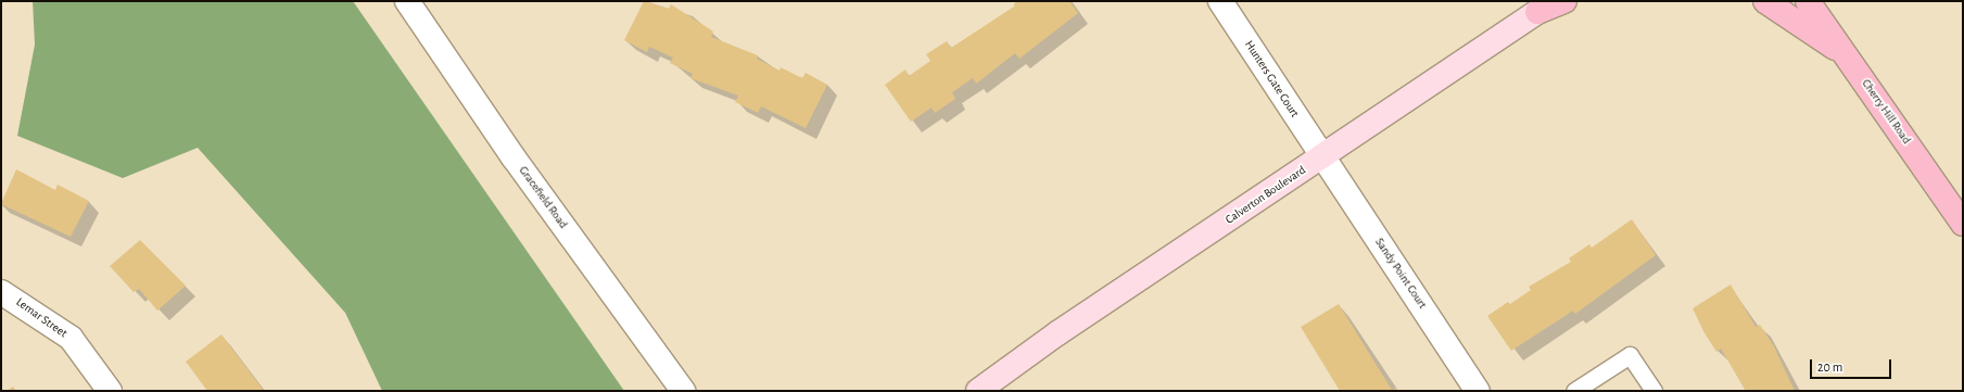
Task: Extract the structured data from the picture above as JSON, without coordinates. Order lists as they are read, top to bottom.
{
  "streets": {
    "main road": ["Cherry Hill Road"],
    "street": [
      "Hunters Gate Court",
      "Calverton Boulevard",
      "Gracefield Road",
      "Sandy Point Court",
      "Lemar Street"
    ]
  },
  "crossings": [
    ["Hunters Gate Court", "Calverton Boulevard"],
    ["Hunters Gate Court", "Sandy Point Court"],
    ["Calverton Boulevard", "Sandy Point Court"]
  ],
  "scale_bar": "20 m"
}
